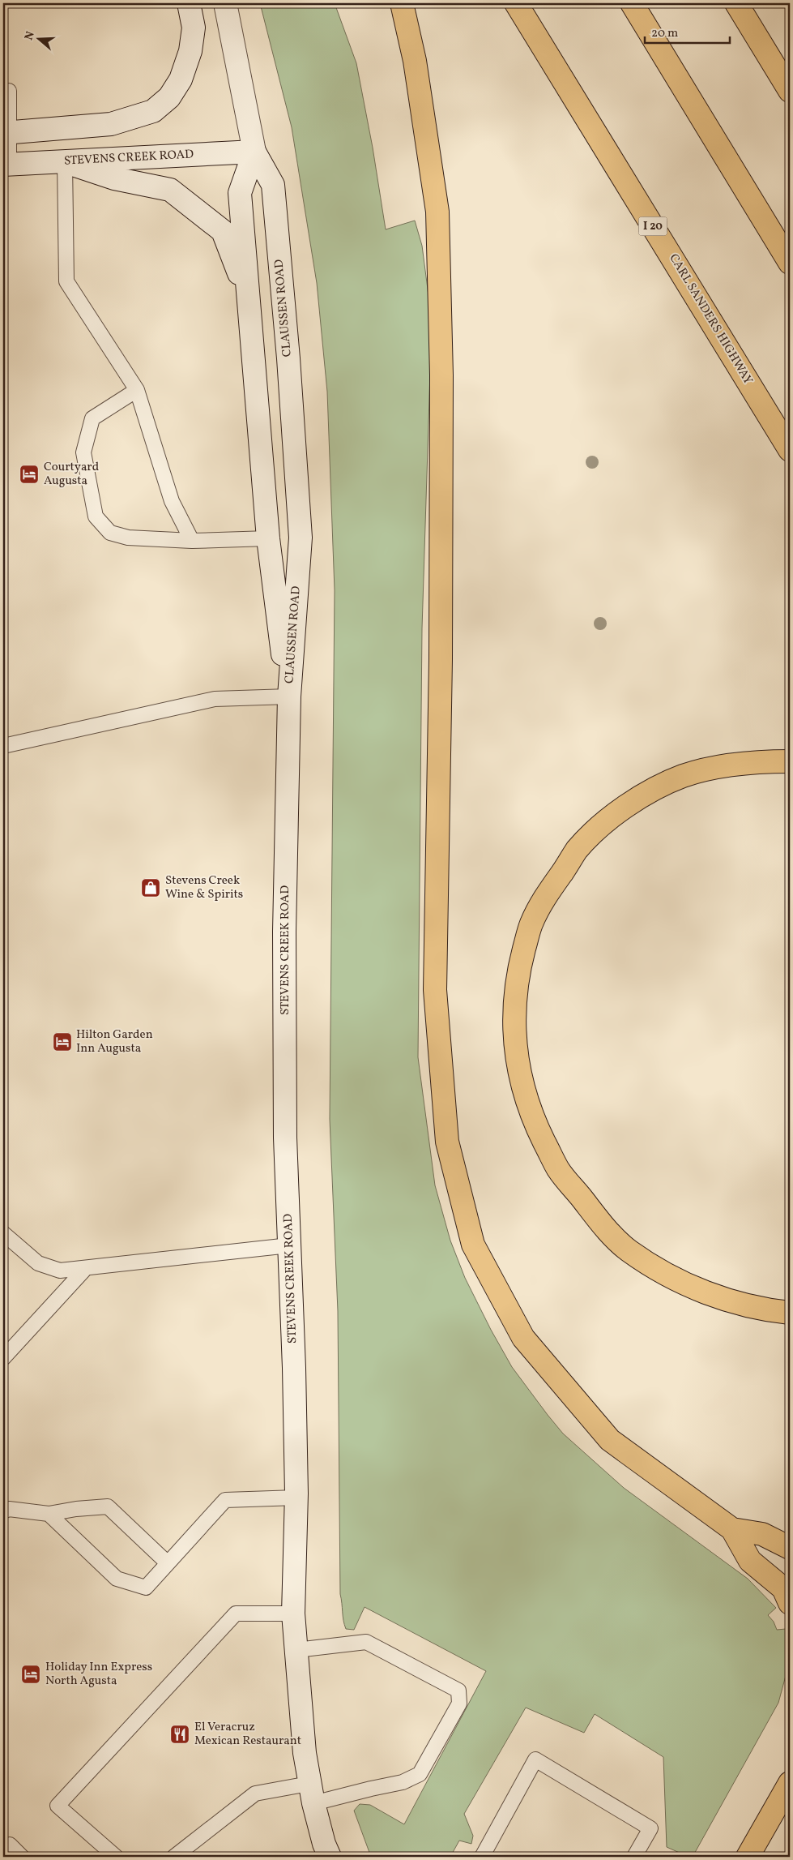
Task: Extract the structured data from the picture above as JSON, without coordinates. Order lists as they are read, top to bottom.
{
  "streets": {
    "main road": ["I 20", "CARL SANDERS HIGHWAY"],
    "street": ["STEVENS CREEK ROAD", "CLAUSSEN ROAD"]
  },
  "crossings": [
    ["STEVENS CREEK ROAD", "CLAUSSEN ROAD"]
  ],
  "places": {
    "hotel": ["Courtyard Augusta", "Hilton Garden Inn Augusta", "Holiday Inn Express North Agusta"],
    "shop": ["Stevens Creek Wine & Spirits"],
    "restaurant": ["El Veracruz Mexican Restaurant"]
  },
  "scale_bar": "20 m",
  "north": "left"
}
